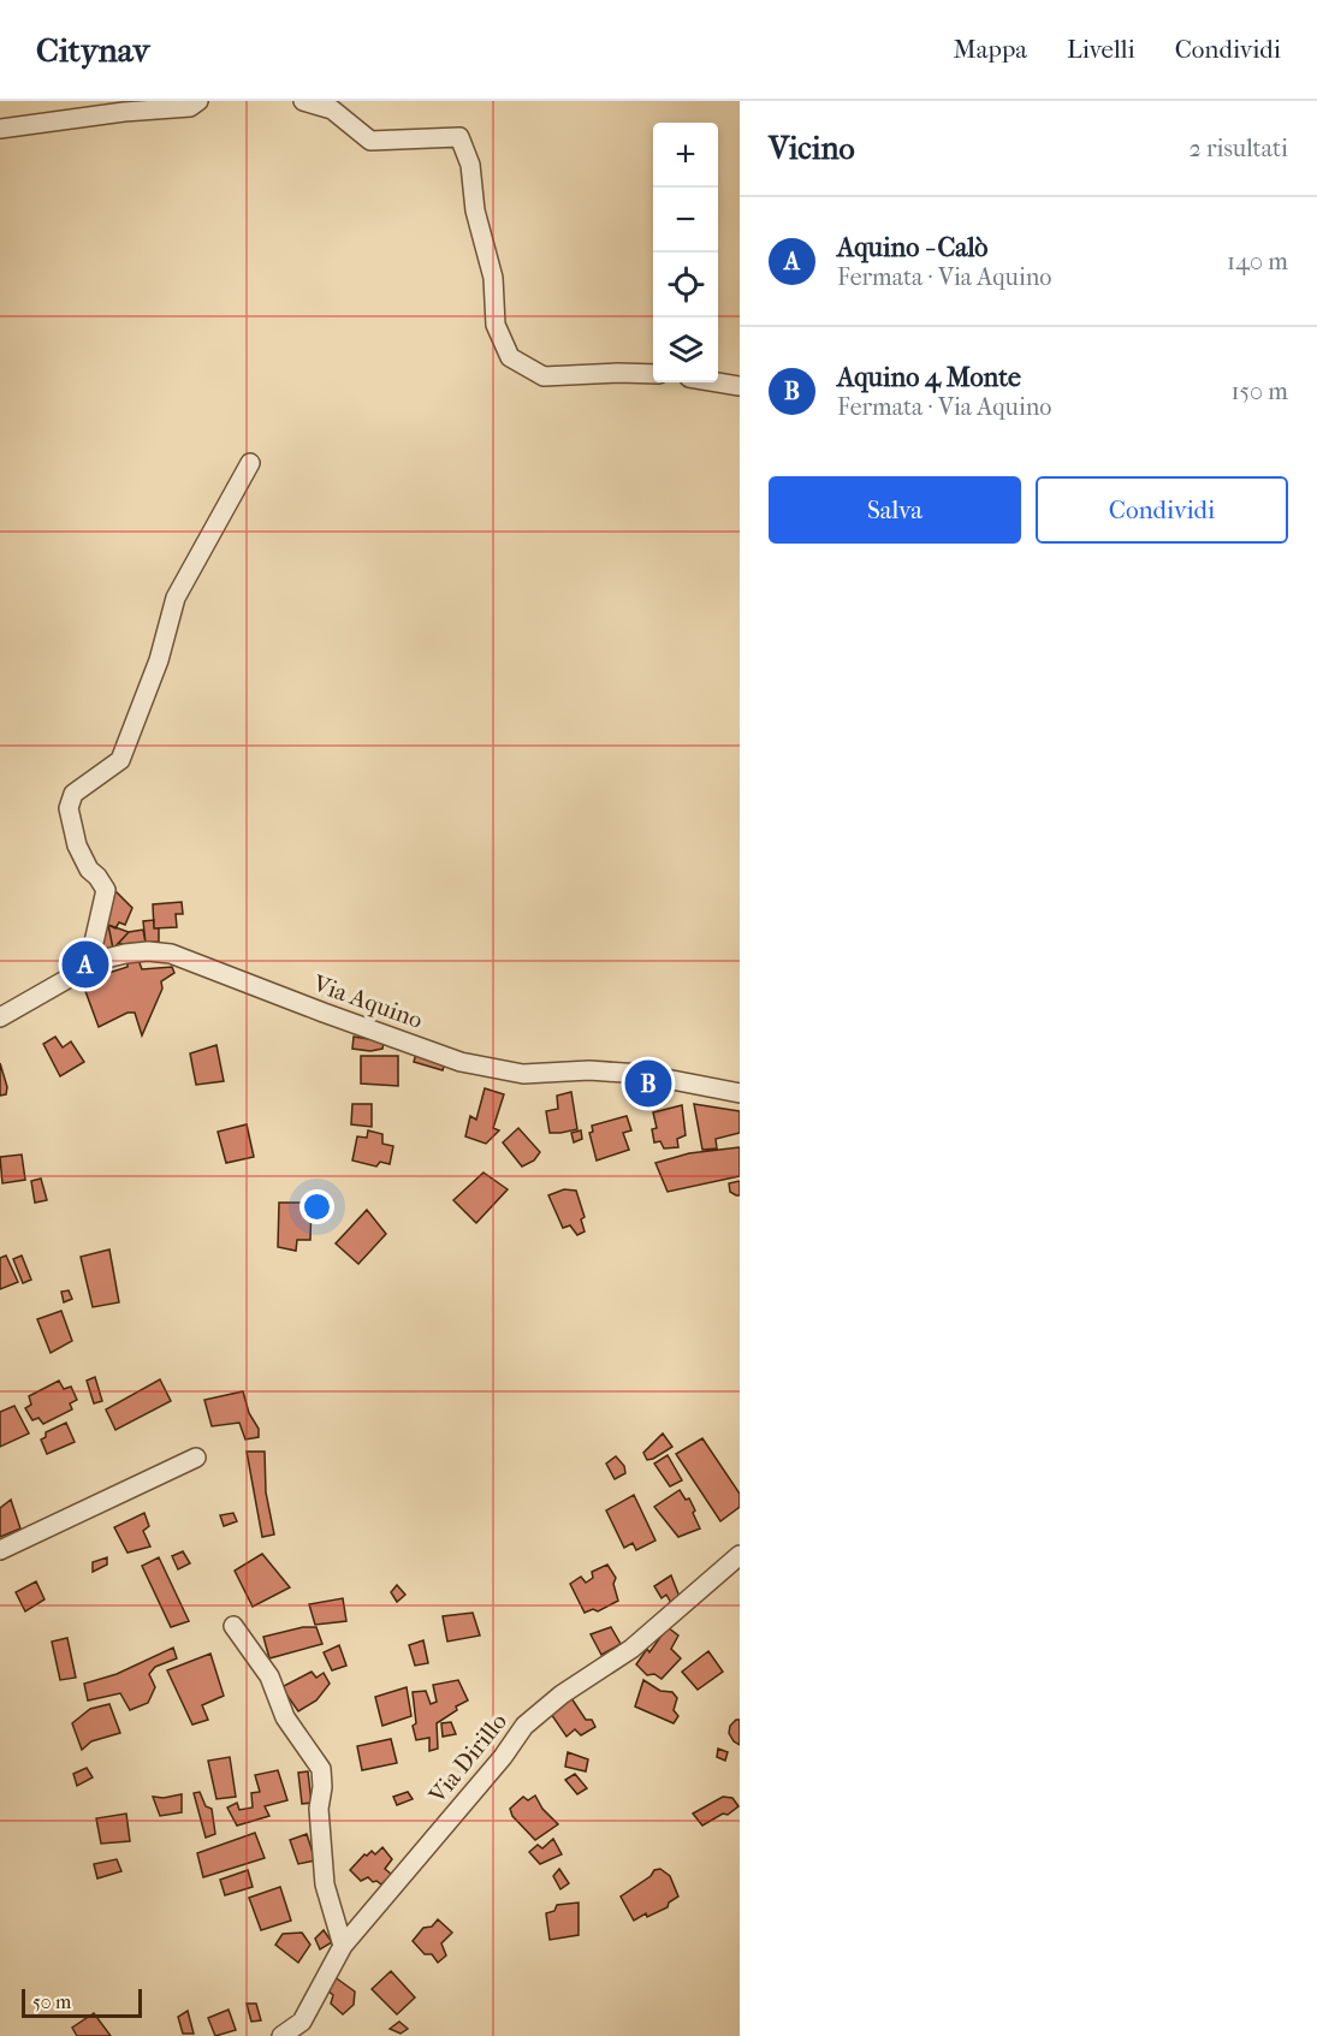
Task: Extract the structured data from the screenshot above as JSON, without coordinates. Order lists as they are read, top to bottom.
{
  "streets": {
    "street": ["Via Aquino", "Via Dirillo"]
  },
  "scale_bar": "50 m",
  "page": {
    "header": "Citynav",
    "nav": ["Mappa", "Livelli", "Condividi"],
    "heading": ["Vicino", "2 risultati"],
    "map_buttons": ["+", "−"],
    "list": [
      {
        "mark": "A",
        "name": "Aquino - Calò",
        "note": "Fermata · Via Aquino",
        "value": "140 m"
      },
      {
        "mark": "B",
        "name": "Aquino 4 Monte",
        "note": "Fermata · Via Aquino",
        "value": "150 m"
      }
    ],
    "buttons": ["Salva", "Condividi"],
    "pins": ["A", "B"],
    "scale": "50 m"
  }
}
